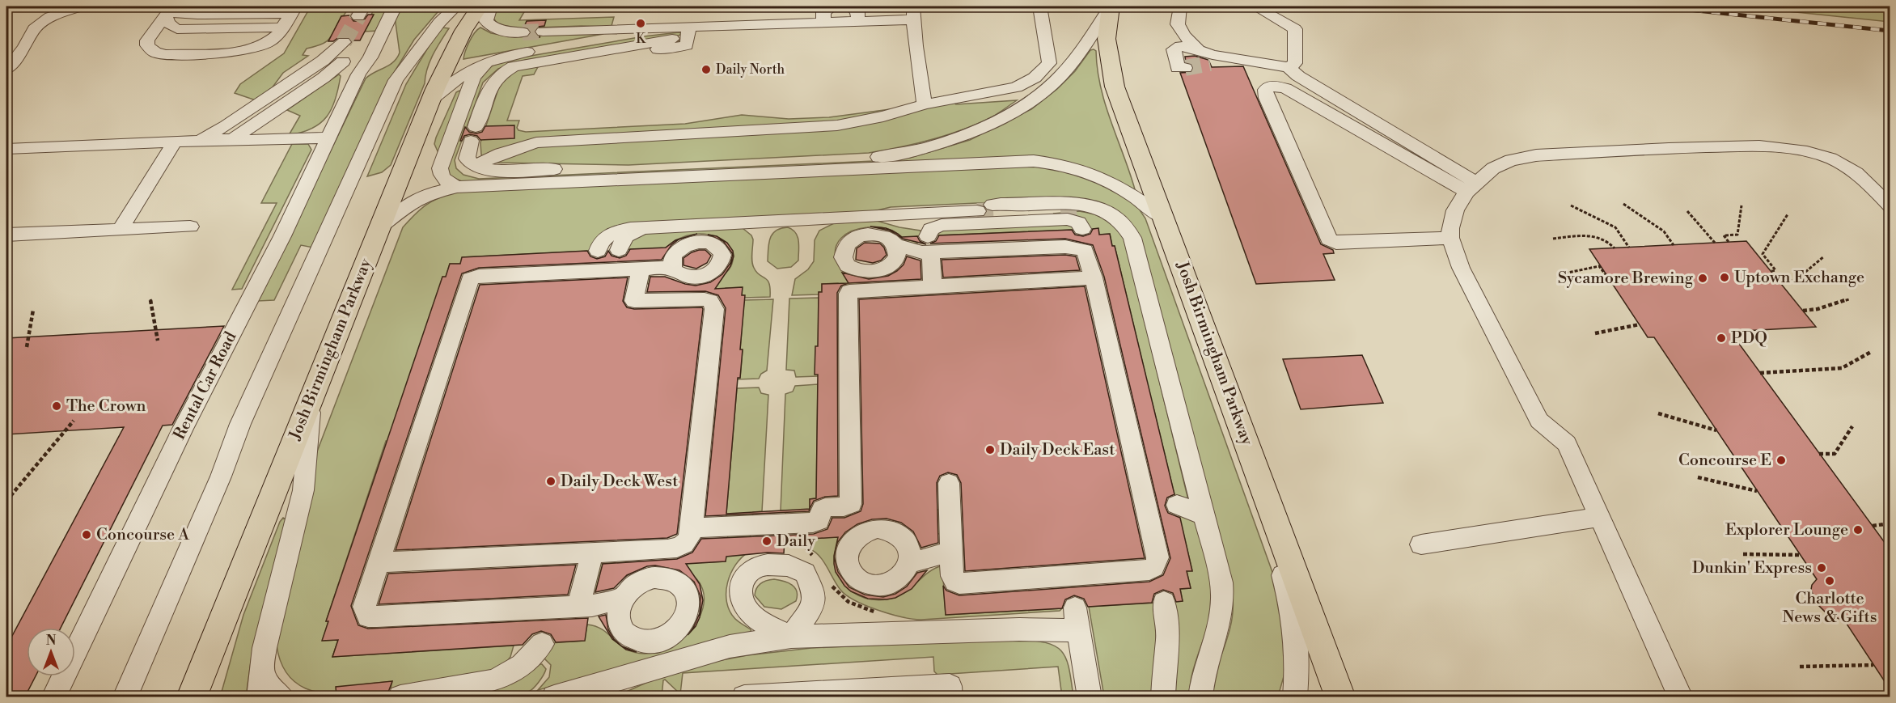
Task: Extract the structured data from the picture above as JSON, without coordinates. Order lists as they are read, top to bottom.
{
  "streets": {
    "main road": ["Josh Birmingham Parkway"],
    "lane": ["Rental Car Road"]
  },
  "places": [
    "K",
    "Daily North",
    "Uptown Exchange",
    "Sycamore Brewing",
    "PDQ",
    "The Crown",
    "Daily Deck East",
    "Concourse E",
    "Daily Deck West",
    "Explorer Lounge",
    "Concourse A",
    "Daily",
    "Dunkin' Express",
    "Charlotte News & Gifts"
  ],
  "north": "top"
}
